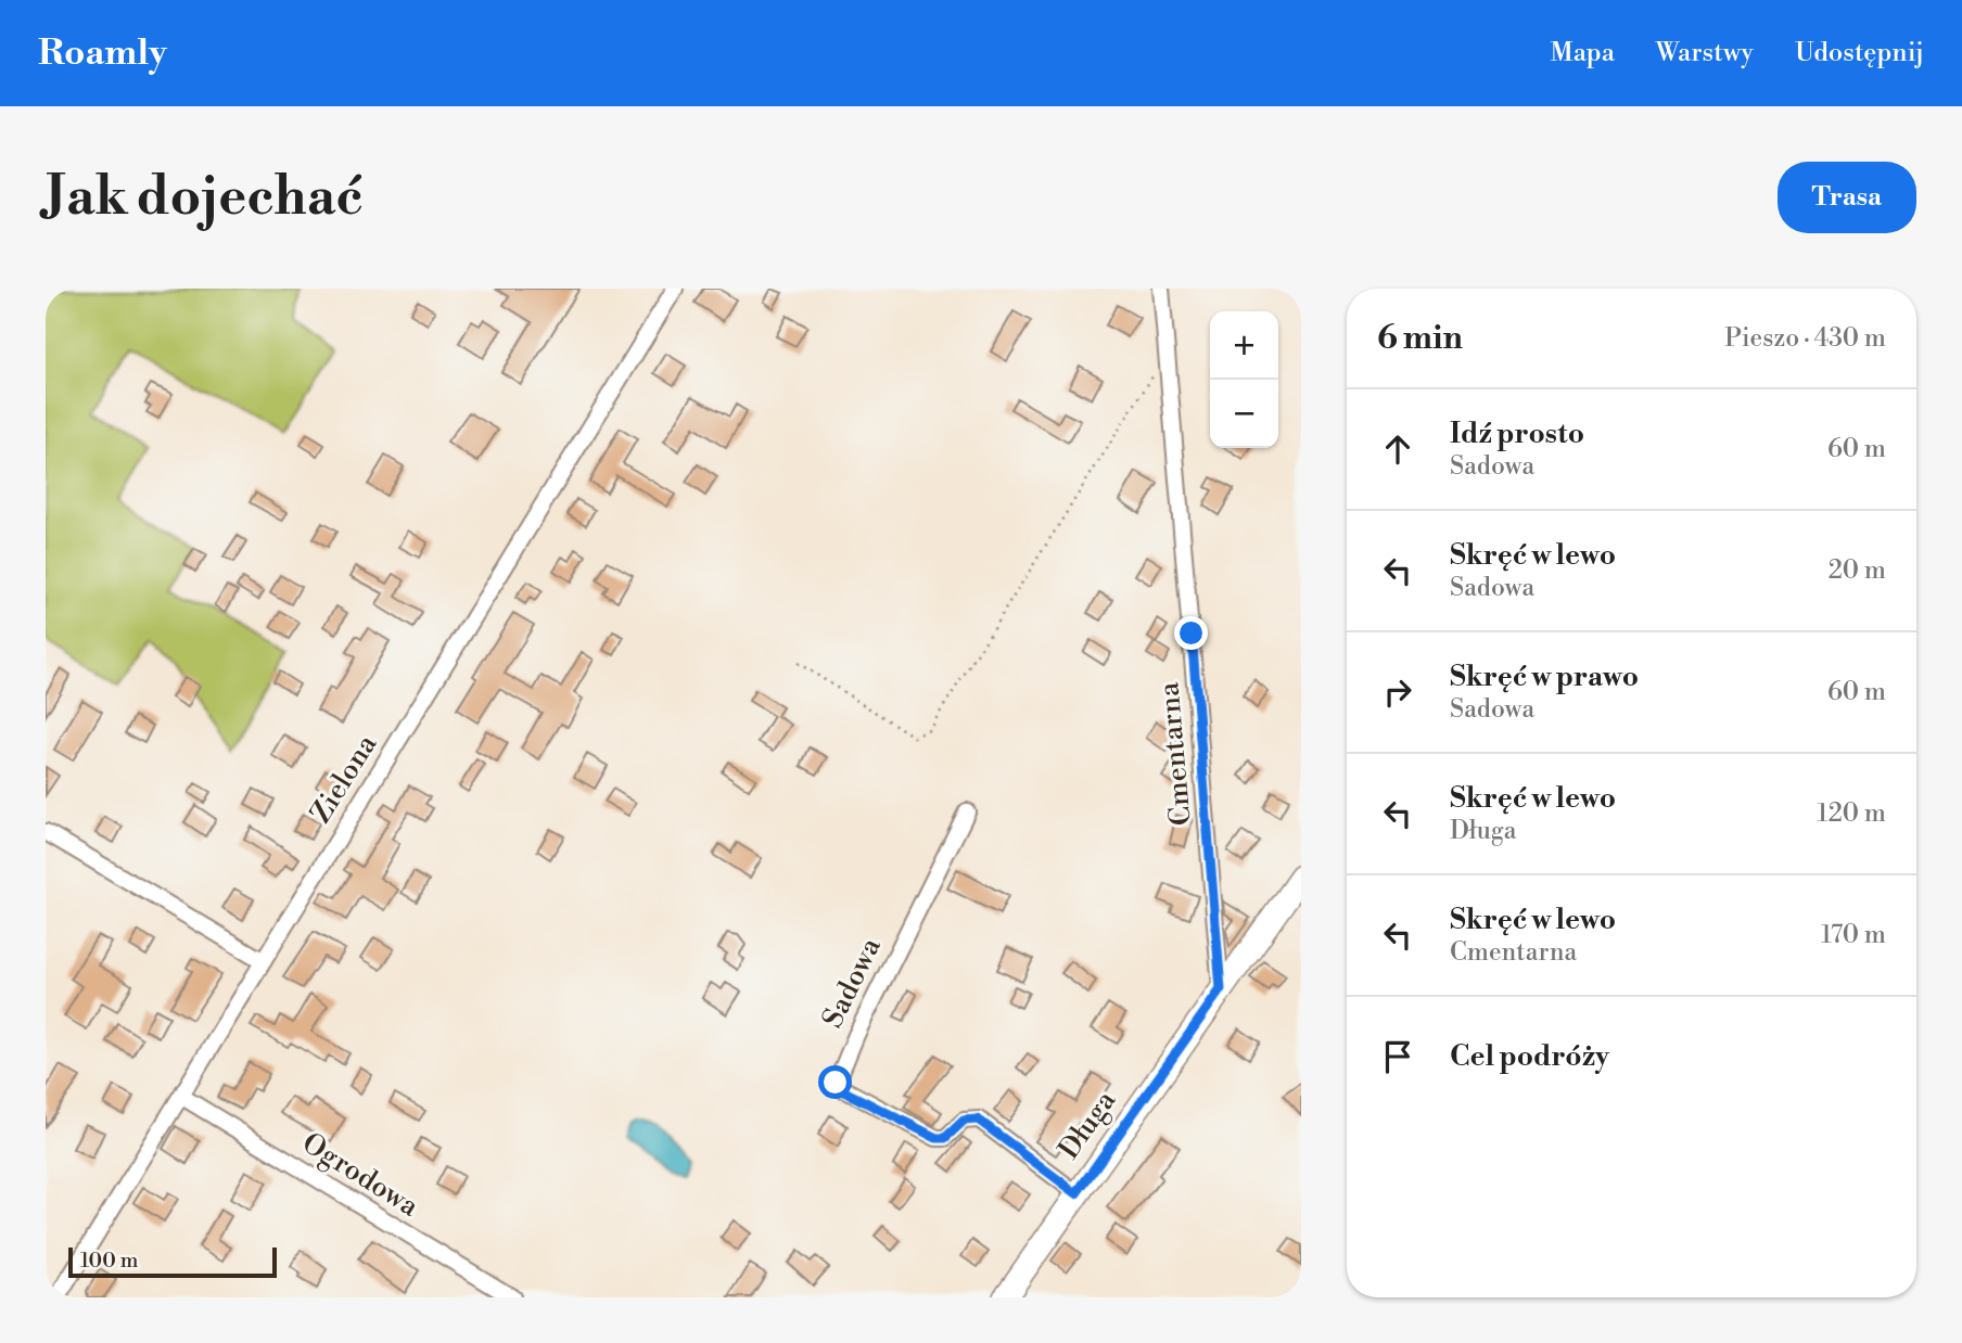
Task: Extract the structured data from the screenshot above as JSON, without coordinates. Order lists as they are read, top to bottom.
{
  "streets": {
    "street": [
      "Cmentarna",
      "Zielona",
      "Sadowa",
      "Długa",
      "Ogrodowa"
    ]
  },
  "crossings": [
    ["Cmentarna", "Długa"],
    ["Zielona", "Ogrodowa"],
    ["Sadowa", "Długa"]
  ],
  "scale_bar": "100 m",
  "page": {
    "header": "Roamly",
    "nav": ["Mapa", "Warstwy", "Udostępnij"],
    "buttons": "Trasa",
    "title": "Jak dojechać",
    "heading": ["6 min", "Pieszo · 430 m"],
    "map_buttons": ["+", "−"],
    "list": [
      ["Idź prosto", "Sadowa", "60 m"],
      ["Skręć w lewo", "Sadowa", "20 m"],
      ["Skręć w prawo", "Sadowa", "60 m"],
      ["Skręć w lewo", "Długa", "120 m"],
      ["Skręć w lewo", "Cmentarna", "170 m"],
      "Cel podróży"
    ],
    "scale": "100 m"
  }
}
